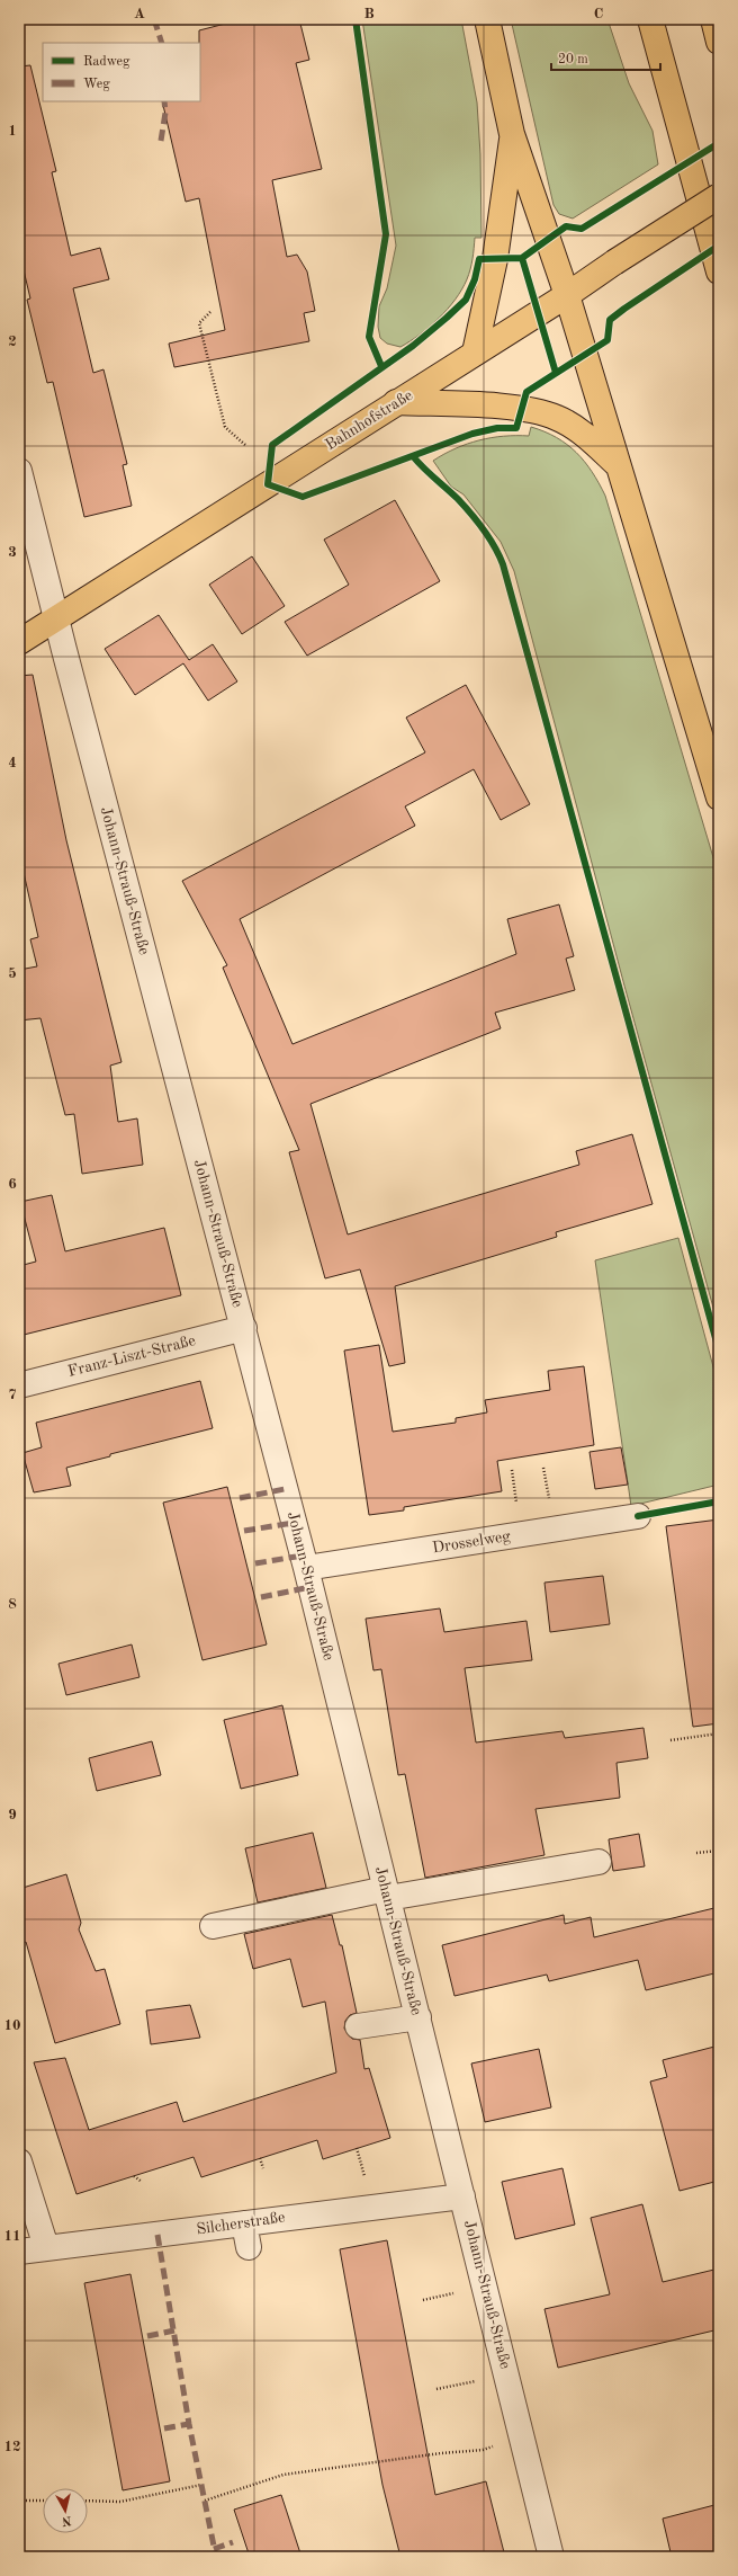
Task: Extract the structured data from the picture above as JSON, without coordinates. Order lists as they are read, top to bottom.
{
  "streets": {
    "main road": ["Bahnhofstraße"],
    "street": [
      "Johann-Strauß-Straße",
      "Franz-Liszt-Straße",
      "Drosselweg",
      "Silcherstraße"
    ]
  },
  "crossings": [
    ["Bahnhofstraße", "Johann-Strauß-Straße"],
    ["Johann-Strauß-Straße", "Franz-Liszt-Straße"],
    ["Johann-Strauß-Straße", "Drosselweg"],
    ["Johann-Strauß-Straße", "Silcherstraße"]
  ],
  "legend": ["Radweg", "Weg"],
  "scale_bar": "20 m",
  "north": "bottom",
  "grid": {
    "columns": ["A", "B", "C"],
    "rows": [
      "1",
      "2",
      "3",
      "4",
      "5",
      "6",
      "7",
      "8",
      "9",
      "10",
      "11",
      "12"
    ]
  }
}
